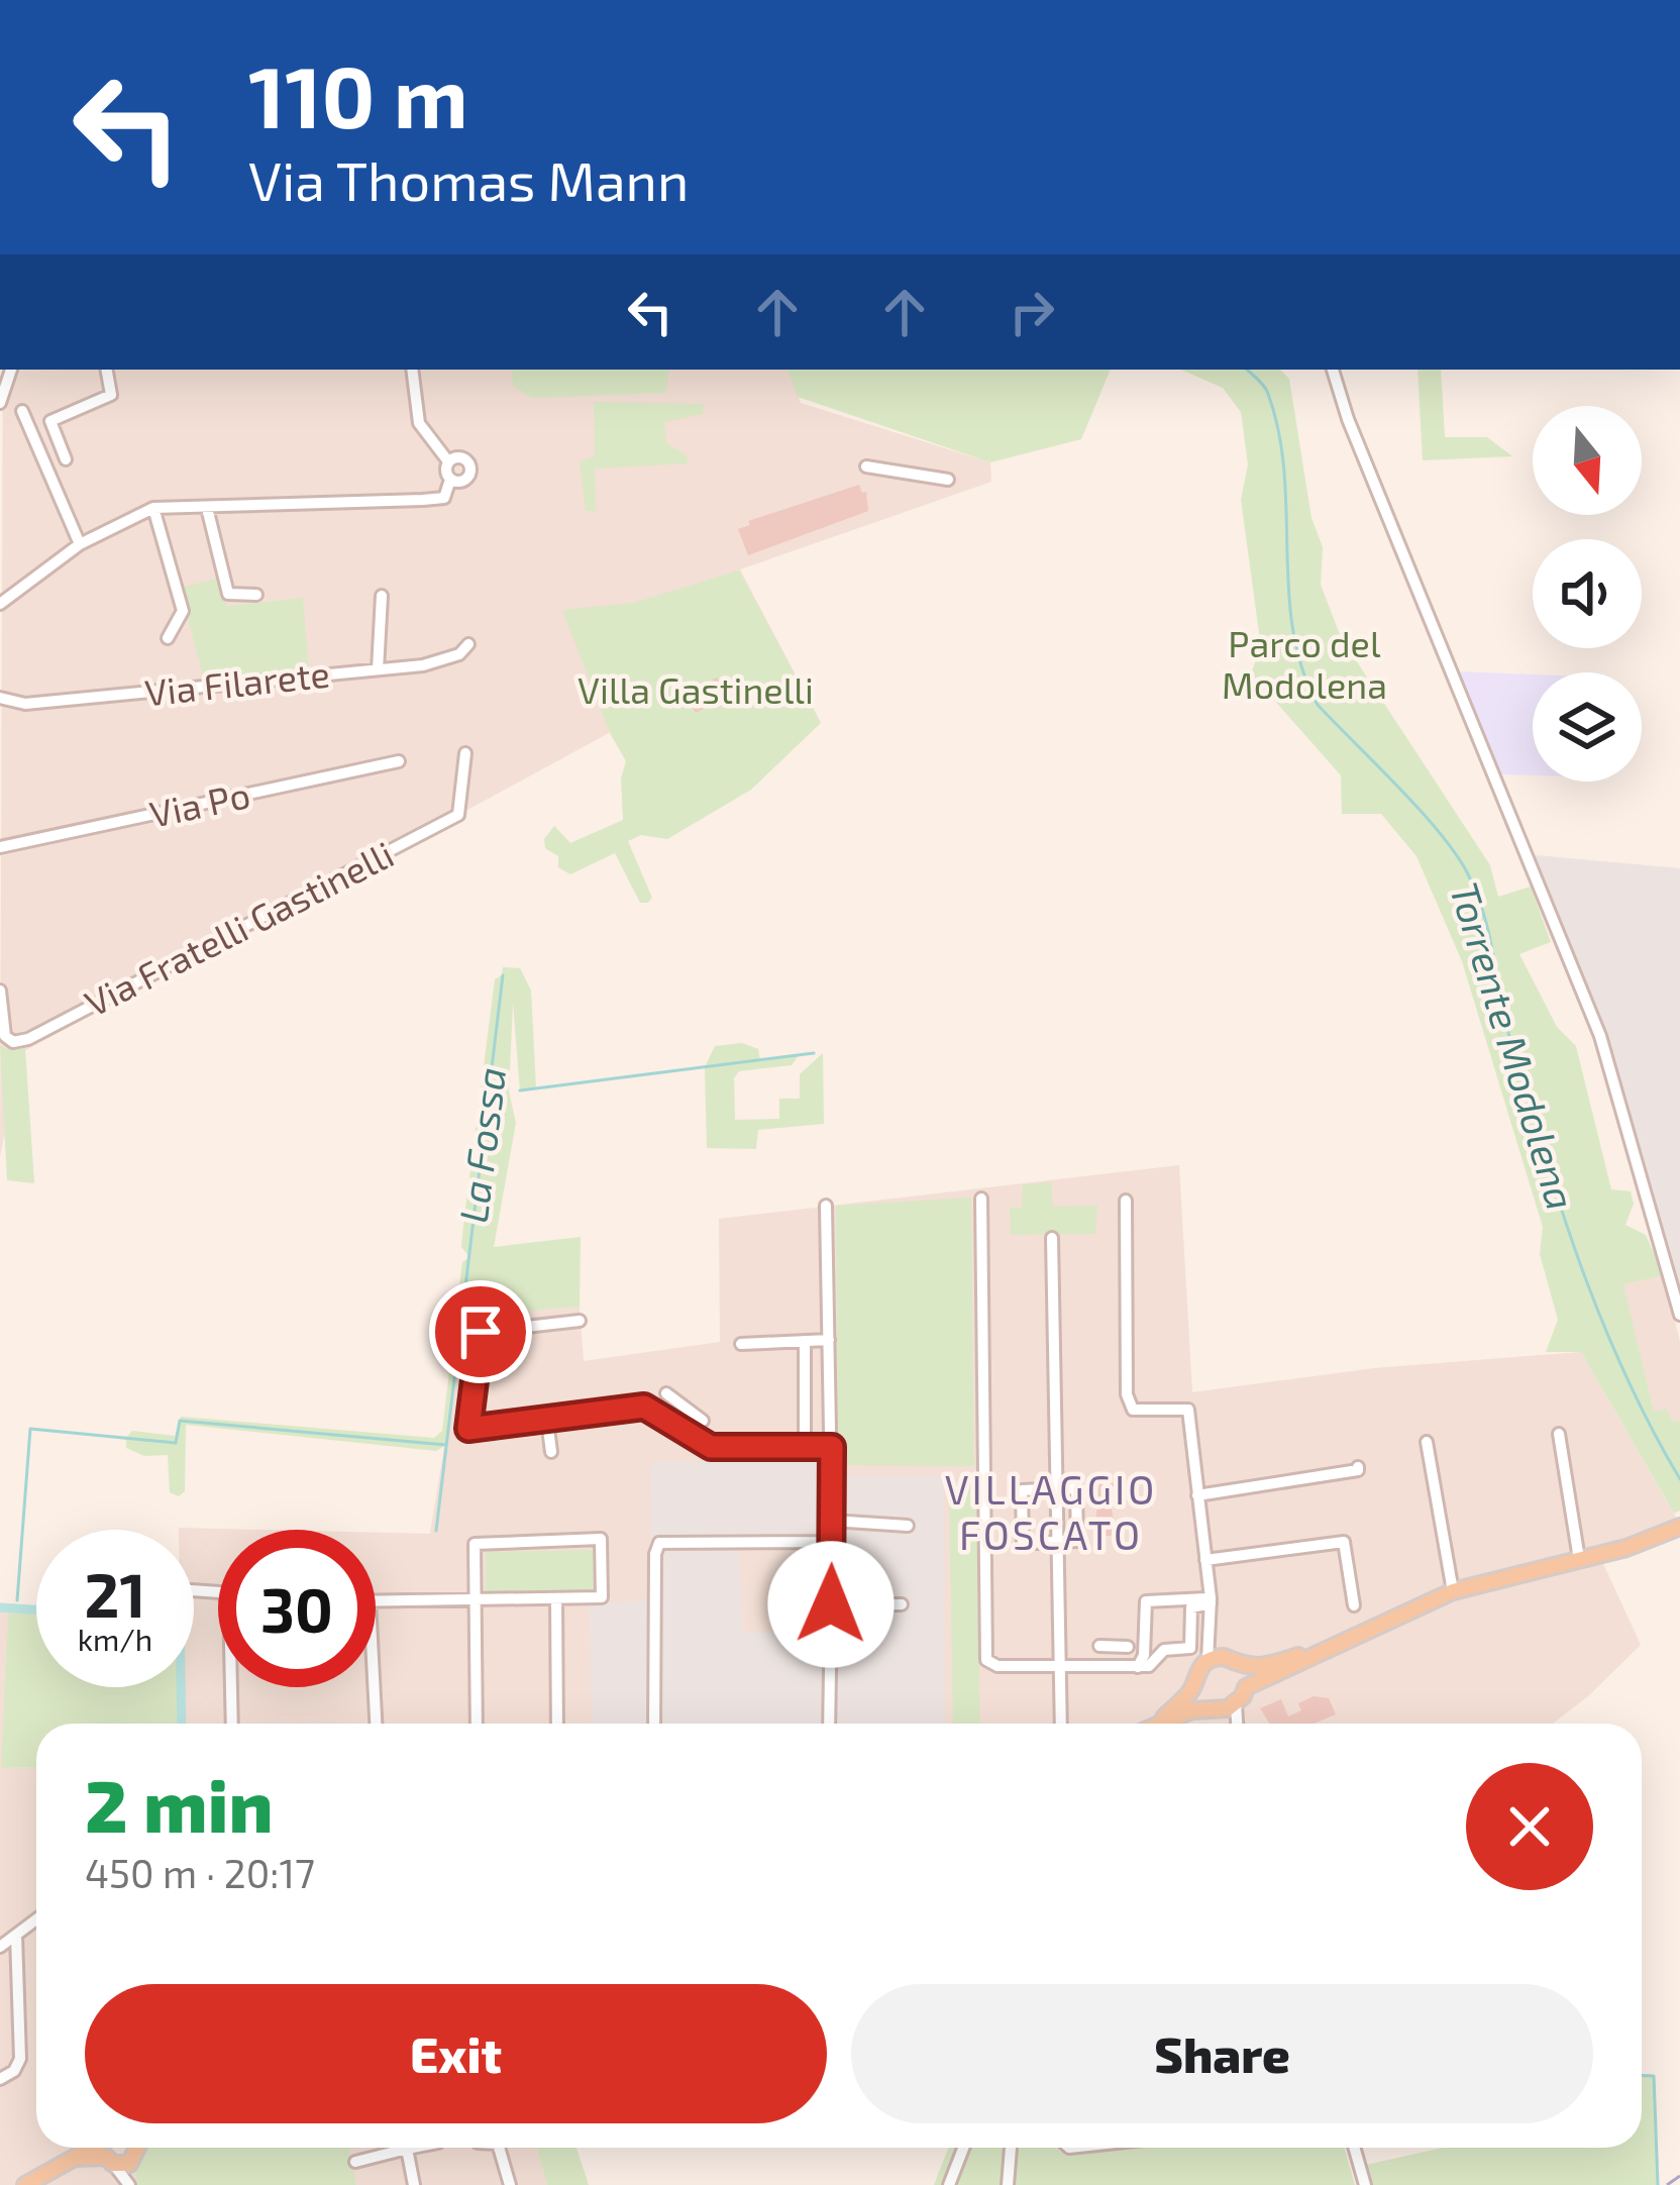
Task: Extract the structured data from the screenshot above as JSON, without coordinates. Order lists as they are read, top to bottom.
{
  "streets": {
    "street": ["Via Filarete", "Via Po", "Via Fratelli Gastinelli"]
  },
  "districts": ["VILLAGGIO FOSCATO"],
  "water": ["Torrente Modolena", "La Fossa"],
  "parks": ["Parco del Modolena", "Villa Gastinelli"],
  "north": "bottom",
  "page": {
    "turn": ["110 m", "Via Thomas Mann"],
    "speed": "21 km/h",
    "limit": "30",
    "heading": ["2 min", "450 m · 20:17"],
    "buttons": ["Exit", "Share"]
  }
}
